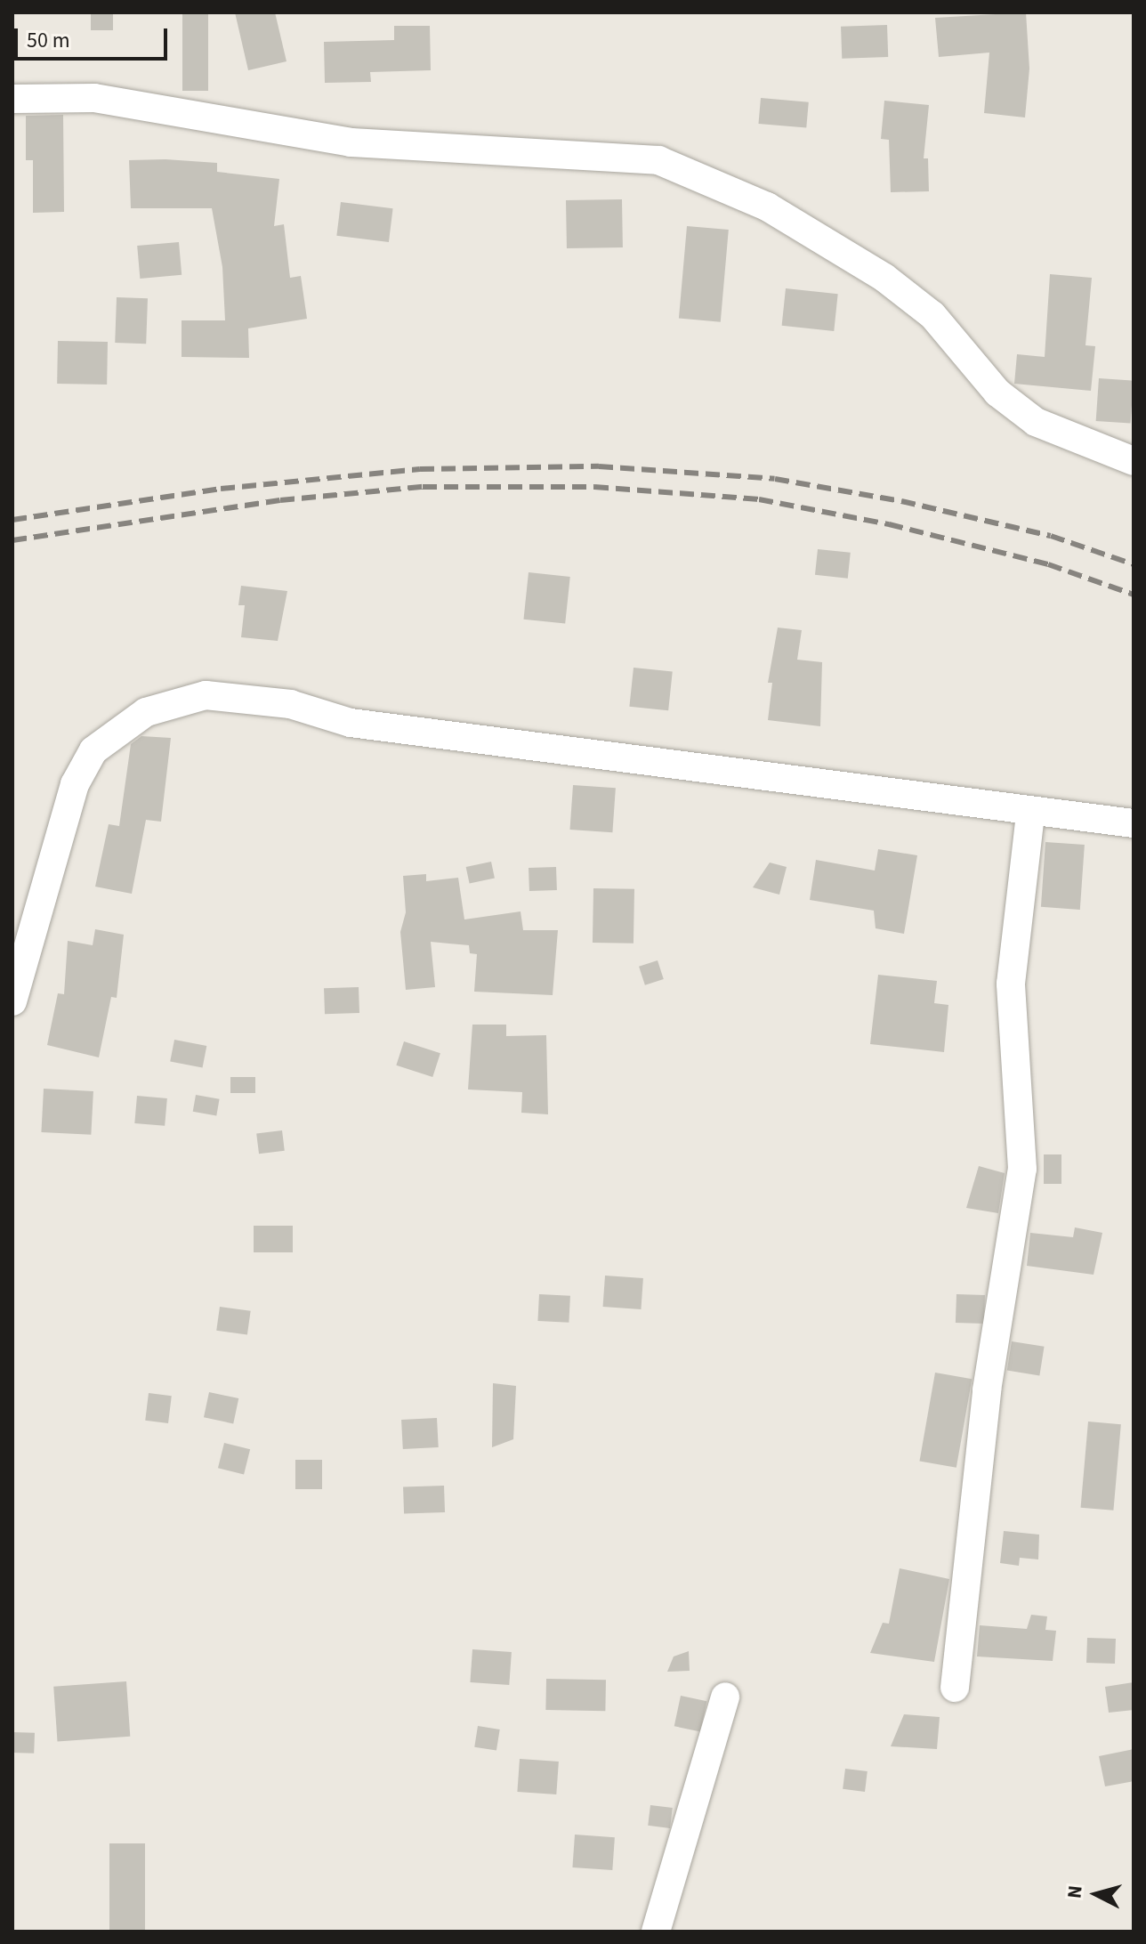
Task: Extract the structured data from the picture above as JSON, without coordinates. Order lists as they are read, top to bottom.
{
  "scale_bar": "50 m",
  "north": "left"
}
